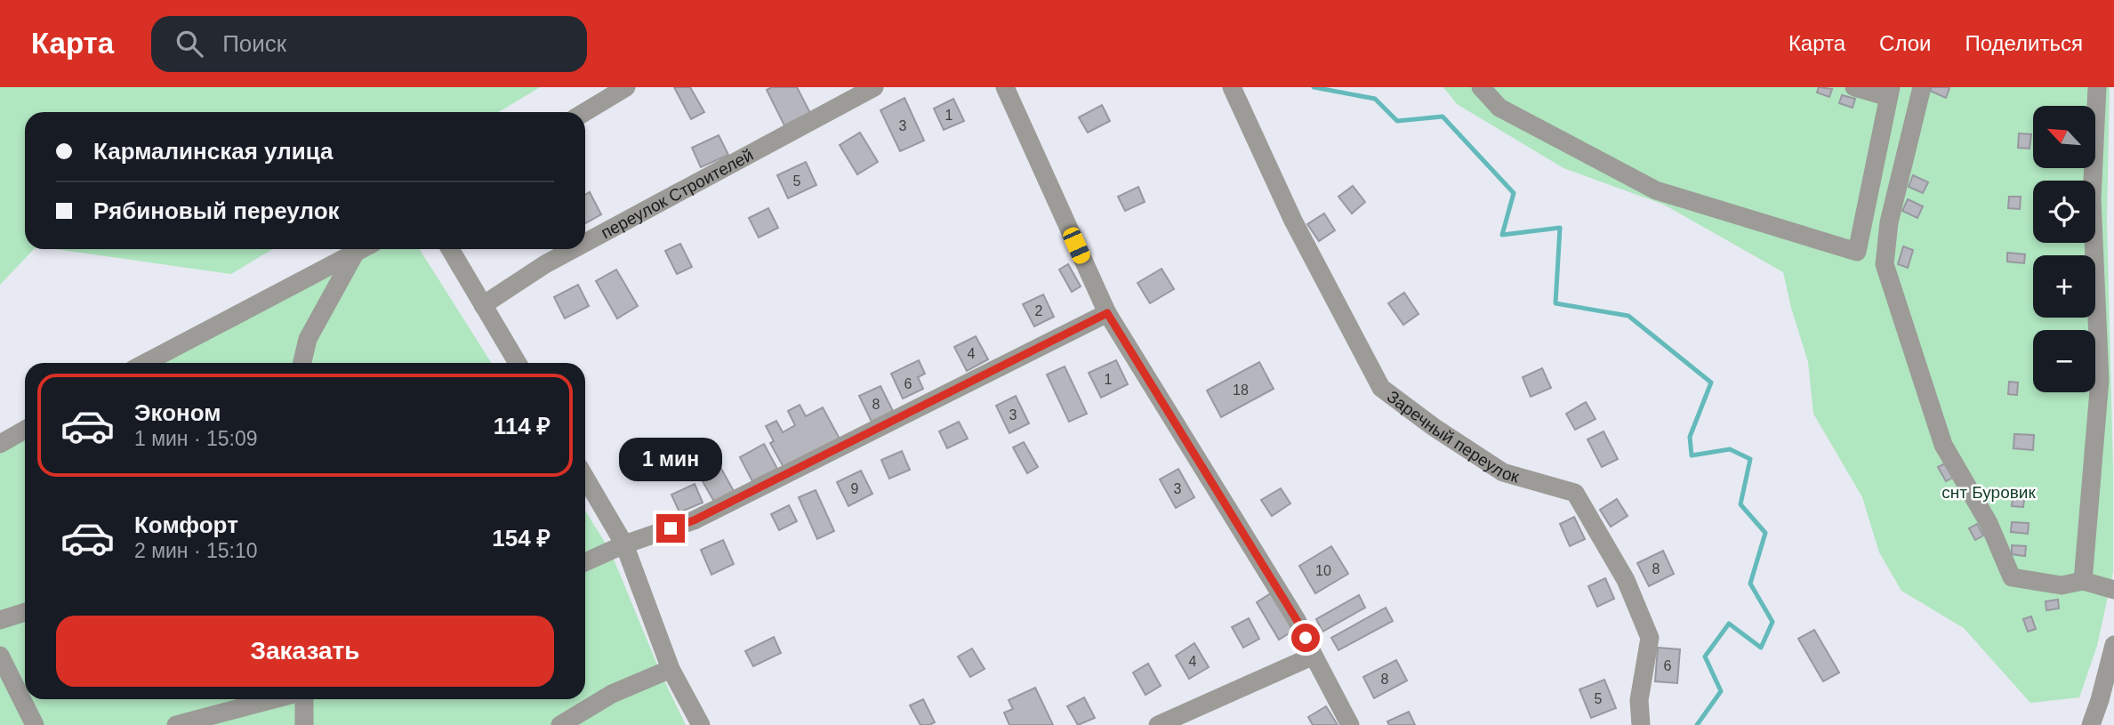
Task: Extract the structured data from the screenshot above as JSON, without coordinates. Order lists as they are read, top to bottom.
{
  "streets": {
    "street": ["переулок Строителей", "Заречный переулок"]
  },
  "parks": ["снт Буровик"],
  "house_numbers": [
    "1",
    "3",
    "5",
    "2",
    "4",
    "1",
    "6",
    "18",
    "8",
    "3",
    "9",
    "3",
    "8",
    "10",
    "4",
    "6",
    "8",
    "5"
  ],
  "north": "top left",
  "page": {
    "header": "Карта",
    "search": "Поиск",
    "nav": ["Карта", "Слои", "Поделиться"],
    "map_buttons": ["+", "−"],
    "banner": ["Кармалинская улица", "Рябиновый переулок"],
    "list": [
      {
        "name": "Эконом",
        "note": "1 мин · 15:09",
        "value": "114 ₽"
      },
      {
        "name": "Комфорт",
        "note": "2 мин · 15:10",
        "value": "154 ₽"
      }
    ],
    "bubble": "1 мин",
    "buttons": "Заказать"
  }
}
